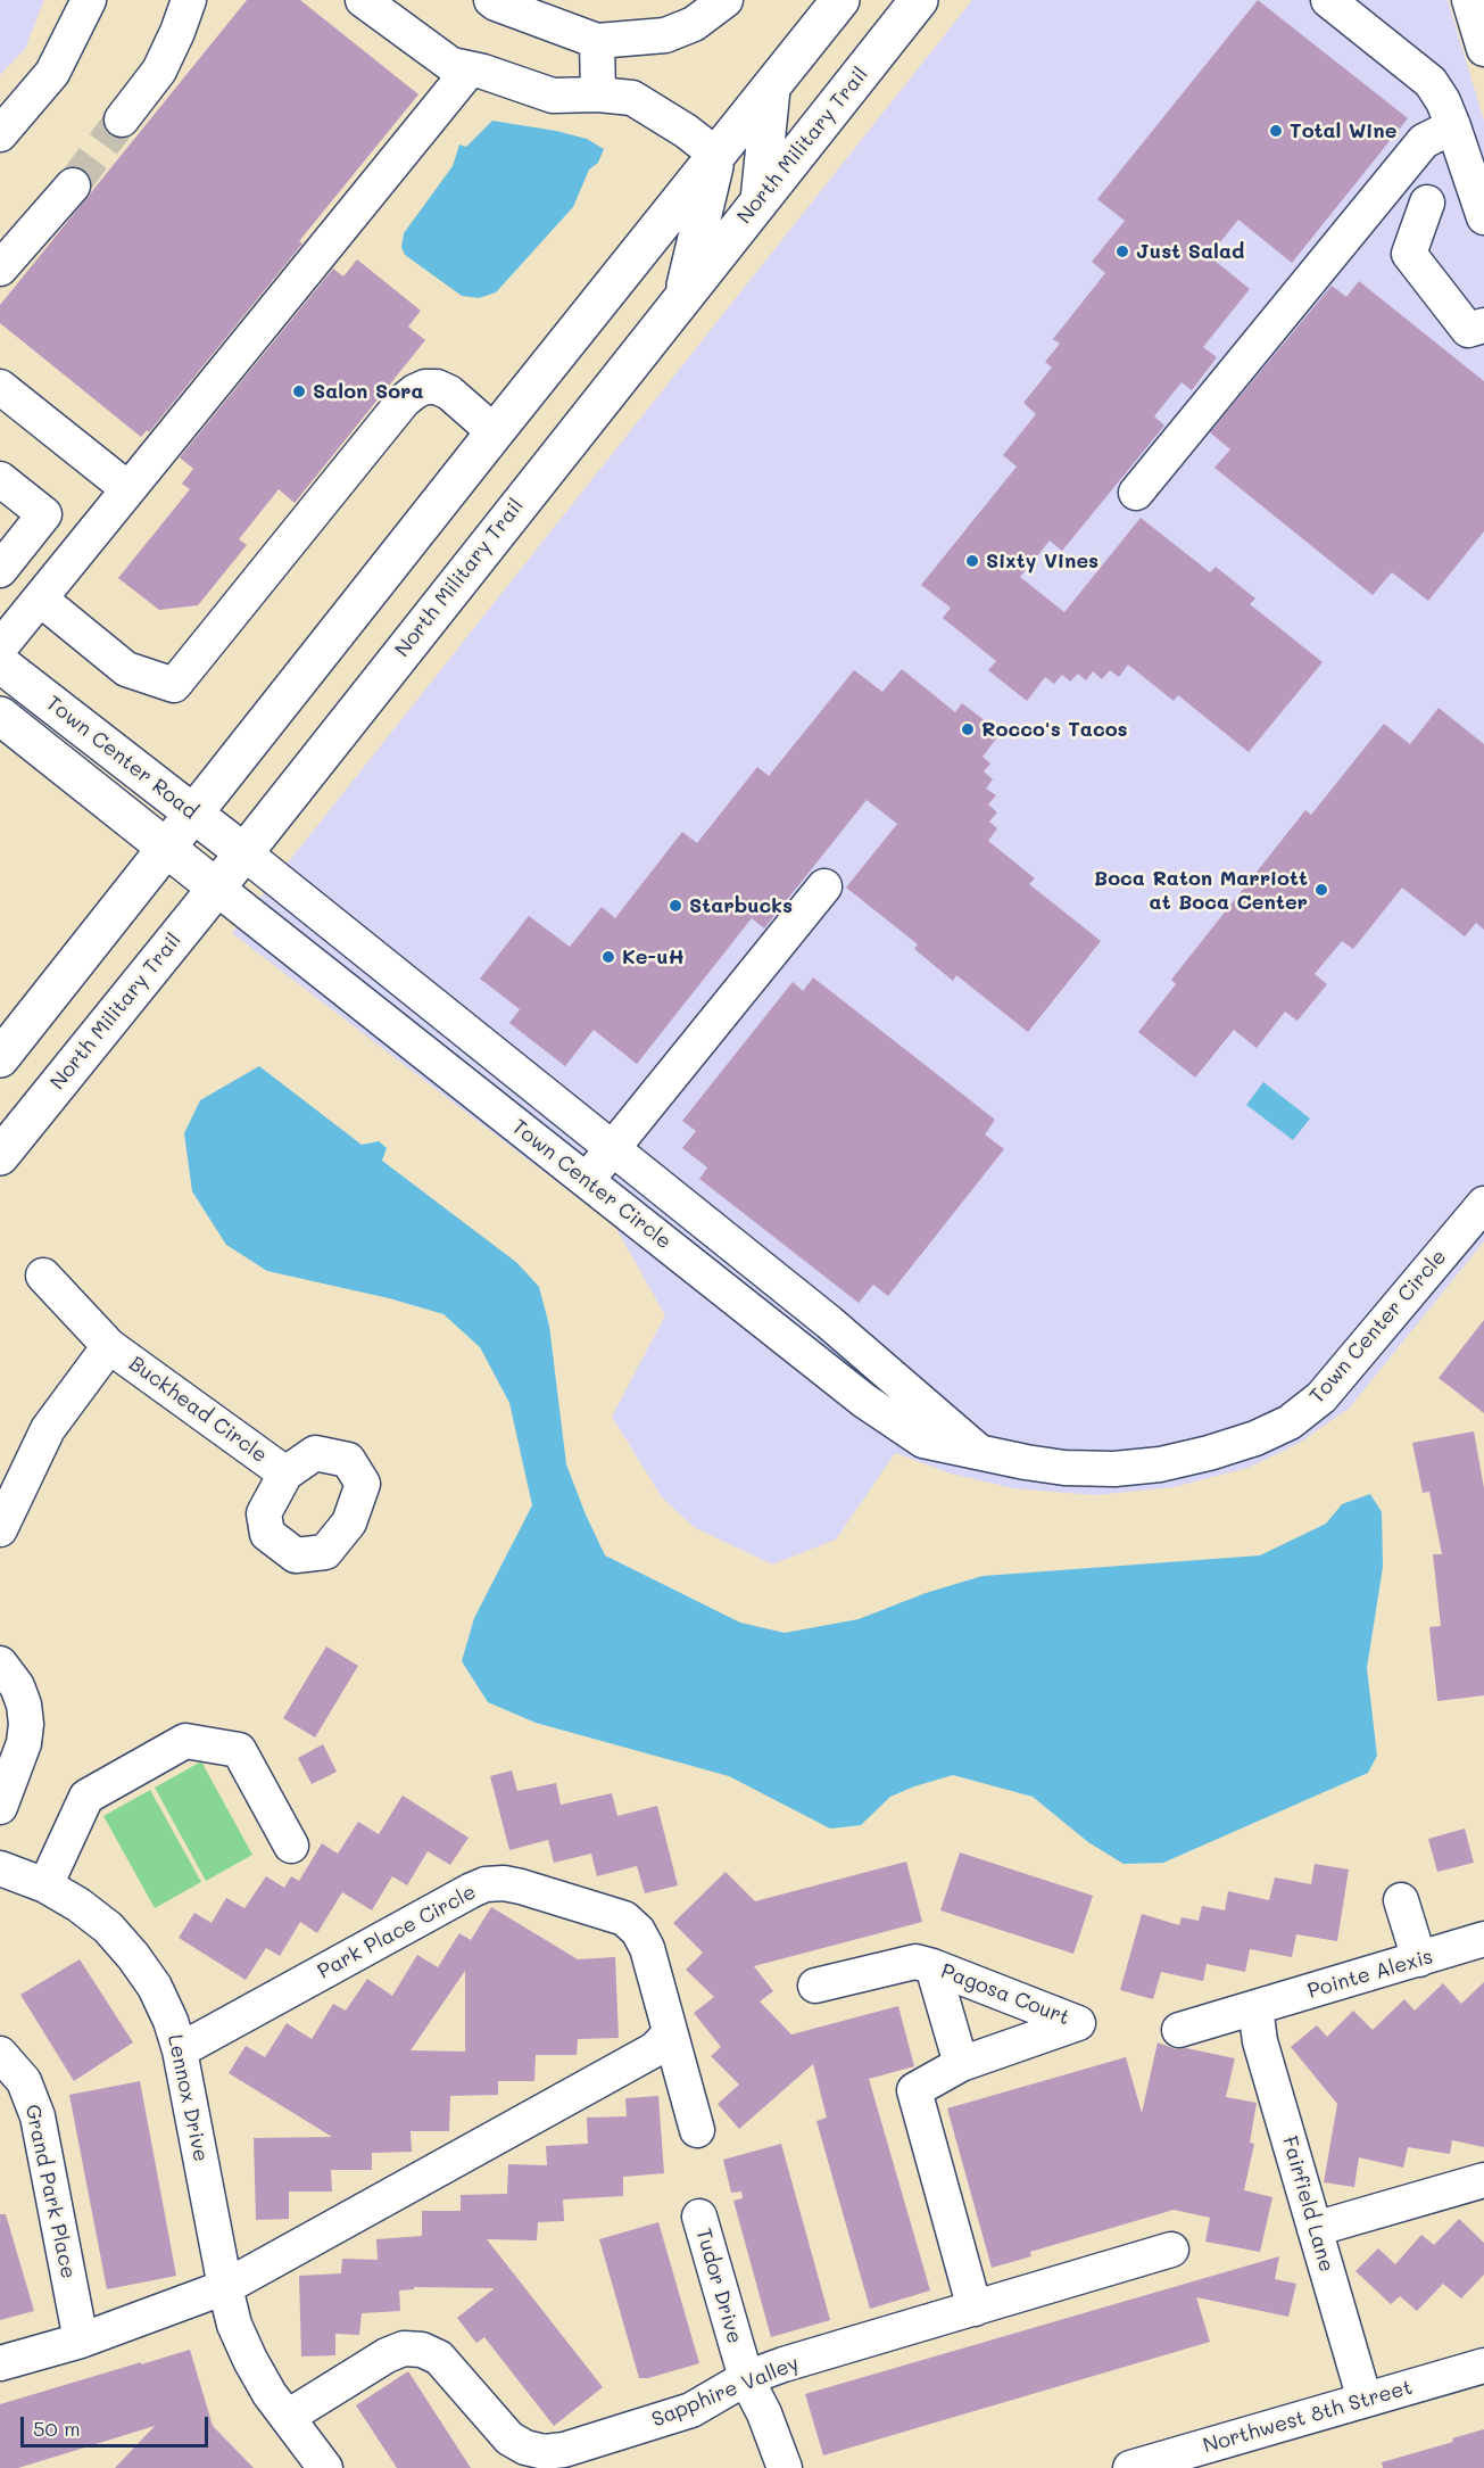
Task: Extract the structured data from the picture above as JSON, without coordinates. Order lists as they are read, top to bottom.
{
  "streets": {
    "main road": ["North Military Trail", "Town Center Road"],
    "street": [
      "Town Center Circle",
      "Buckhead Circle",
      "Park Place Circle",
      "Pointe Alexis",
      "Pagosa Court",
      "Lennox Drive",
      "Grand Park Place",
      "Fairfield Lane",
      "Tudor Drive",
      "Sapphire Valley",
      "Northwest 8th Street"
    ]
  },
  "crossings": [
    ["North Military Trail", "Town Center Road"],
    ["North Military Trail", "Town Center Circle"],
    ["Town Center Road", "Town Center Circle"],
    ["Park Place Circle", "Lennox Drive"],
    ["Pointe Alexis", "Fairfield Lane"],
    ["Pagosa Court", "Sapphire Valley"],
    ["Lennox Drive", "Sapphire Valley"],
    ["Fairfield Lane", "Northwest 8th Street"],
    ["Tudor Drive", "Sapphire Valley"]
  ],
  "places": [
    "Total Wine",
    "Just Salad",
    "Salon Sora",
    "Sixty Vines",
    "Rocco's Tacos",
    "Boca Raton Marriott at Boca Center",
    "Starbucks",
    "Ke-uH"
  ],
  "scale_bar": "50 m"
}
